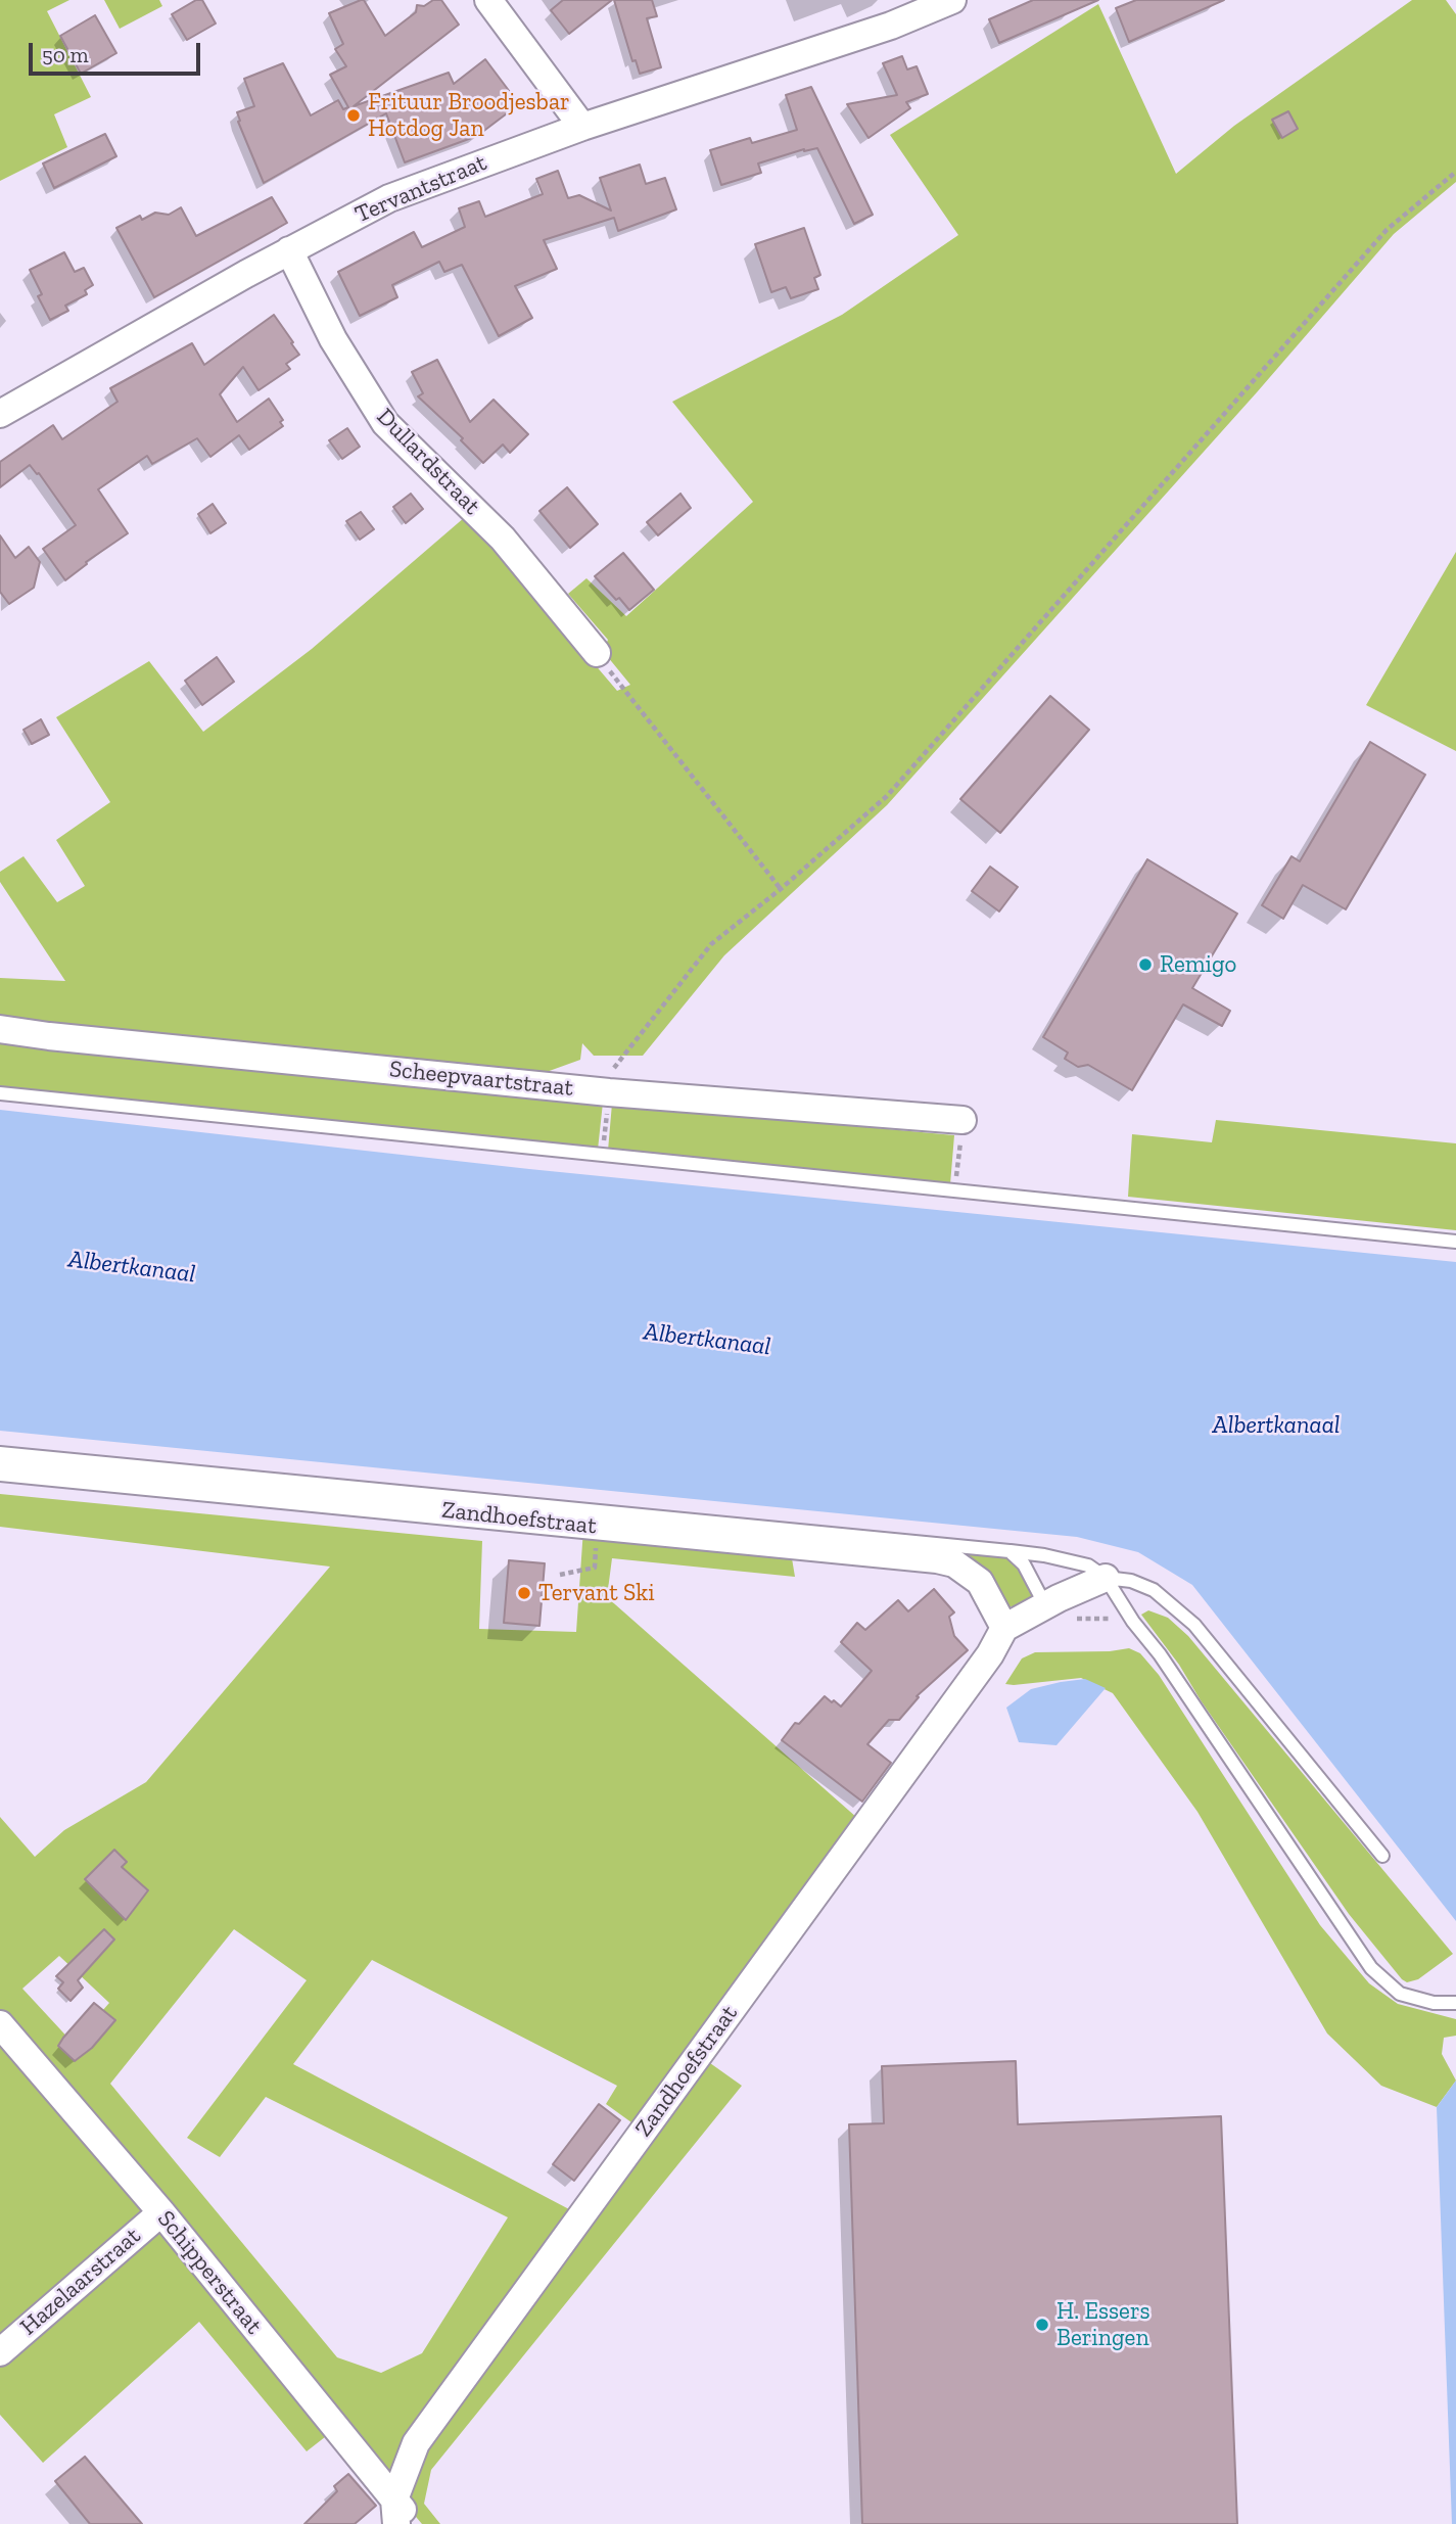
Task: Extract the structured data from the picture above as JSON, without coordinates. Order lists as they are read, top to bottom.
{
  "streets": {
    "street": [
      "Tervantstraat",
      "Dullardstraat",
      "Scheepvaartstraat",
      "Zandhoefstraat",
      "Schipperstraat",
      "Hazelaarstraat"
    ]
  },
  "crossings": [
    ["Tervantstraat", "Dullardstraat"],
    ["Zandhoefstraat", "Schipperstraat"],
    ["Schipperstraat", "Hazelaarstraat"]
  ],
  "water": ["Albertkanaal"],
  "places": [
    "Frituur Broodjesbar Hotdog Jan",
    "Remigo",
    "Tervant Ski",
    "H. Essers Beringen"
  ],
  "scale_bar": "50 m"
}
